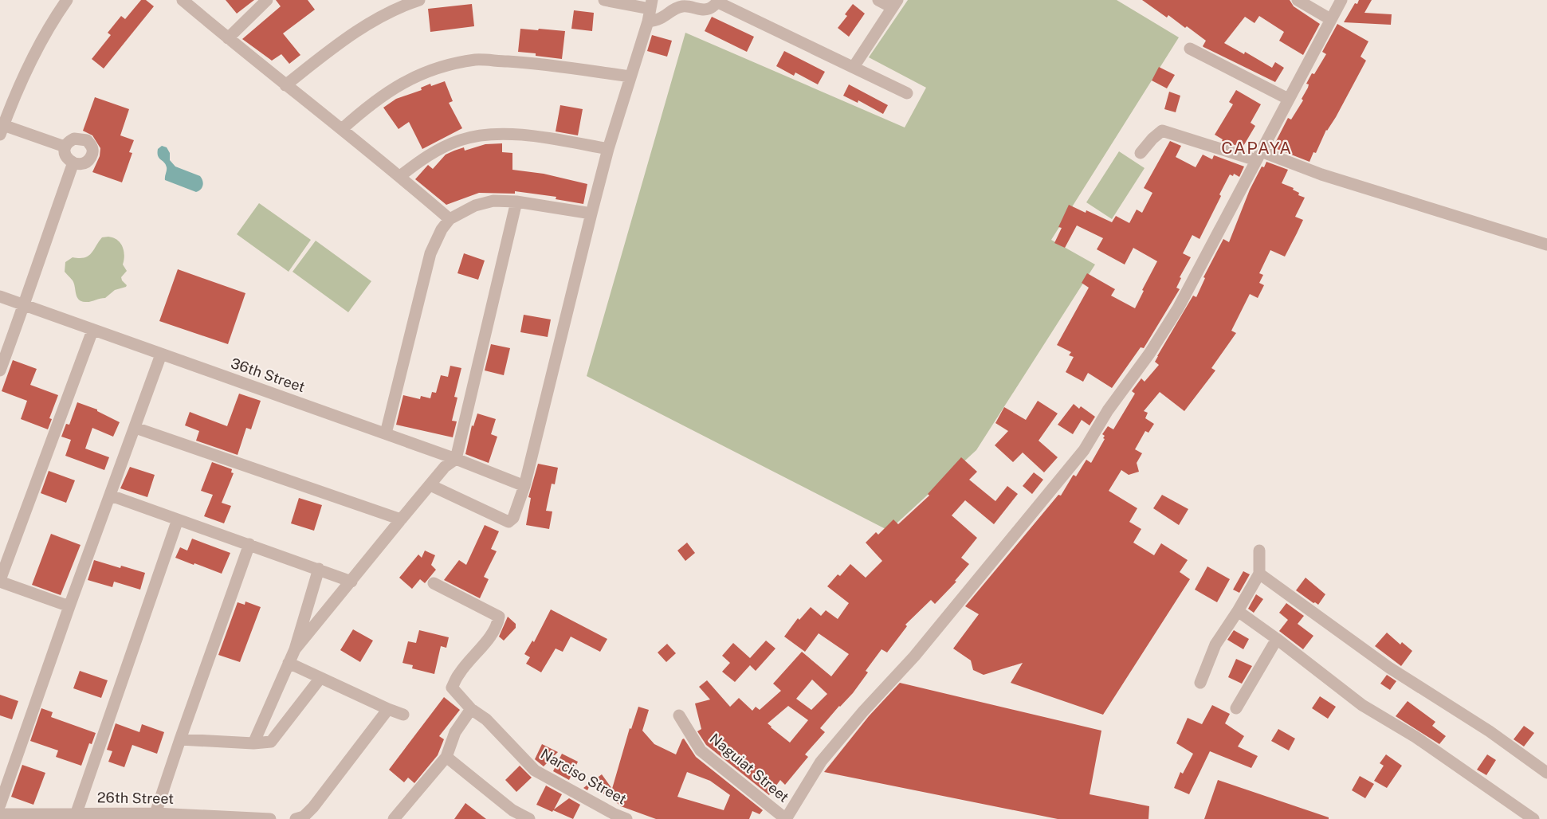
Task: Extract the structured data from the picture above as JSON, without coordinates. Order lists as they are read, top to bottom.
{
  "streets": {
    "street": [
      "36th Street",
      "Naguiat Street",
      "Narciso Street",
      "26th Street"
    ]
  },
  "districts": ["CAPAYA"]
}
